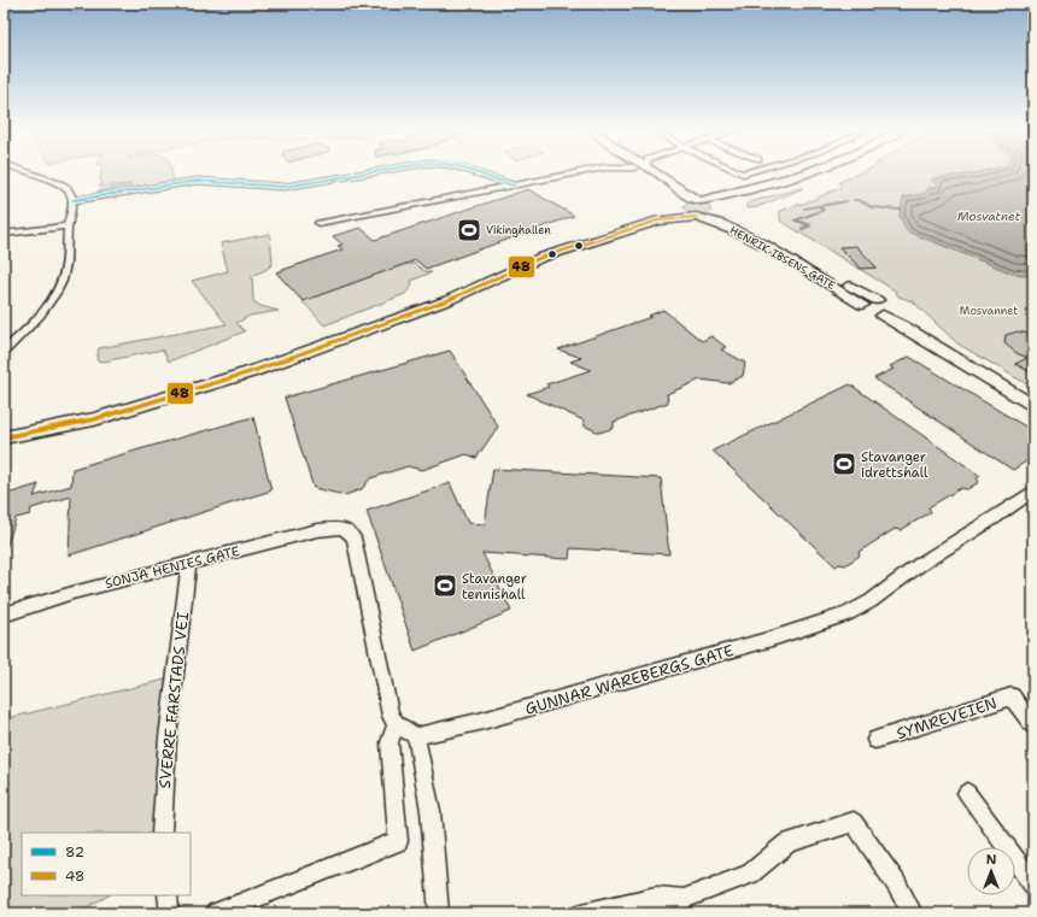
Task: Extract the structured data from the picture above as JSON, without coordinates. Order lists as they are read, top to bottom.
{
  "streets": {
    "main road": ["HENRIK IBSENS GATE"],
    "street": [
      "SONJA HENIES GATE",
      "GUNNAR WAREBERGS GATE",
      "SVERRE FARSTADS VEI",
      "SYMREVEIEN"
    ]
  },
  "crossings": [
    ["SONJA HENIES GATE", "SVERRE FARSTADS VEI"]
  ],
  "water": ["Mosvatnet"],
  "parks": ["Mosvannet"],
  "places": {
    "sports": ["Vikinghallen", "Stavanger idrettshall", "Stavanger tennishall"]
  },
  "lines": ["transit line 82", "transit line 48"],
  "legend": ["82", "48"],
  "north": "top"
}
